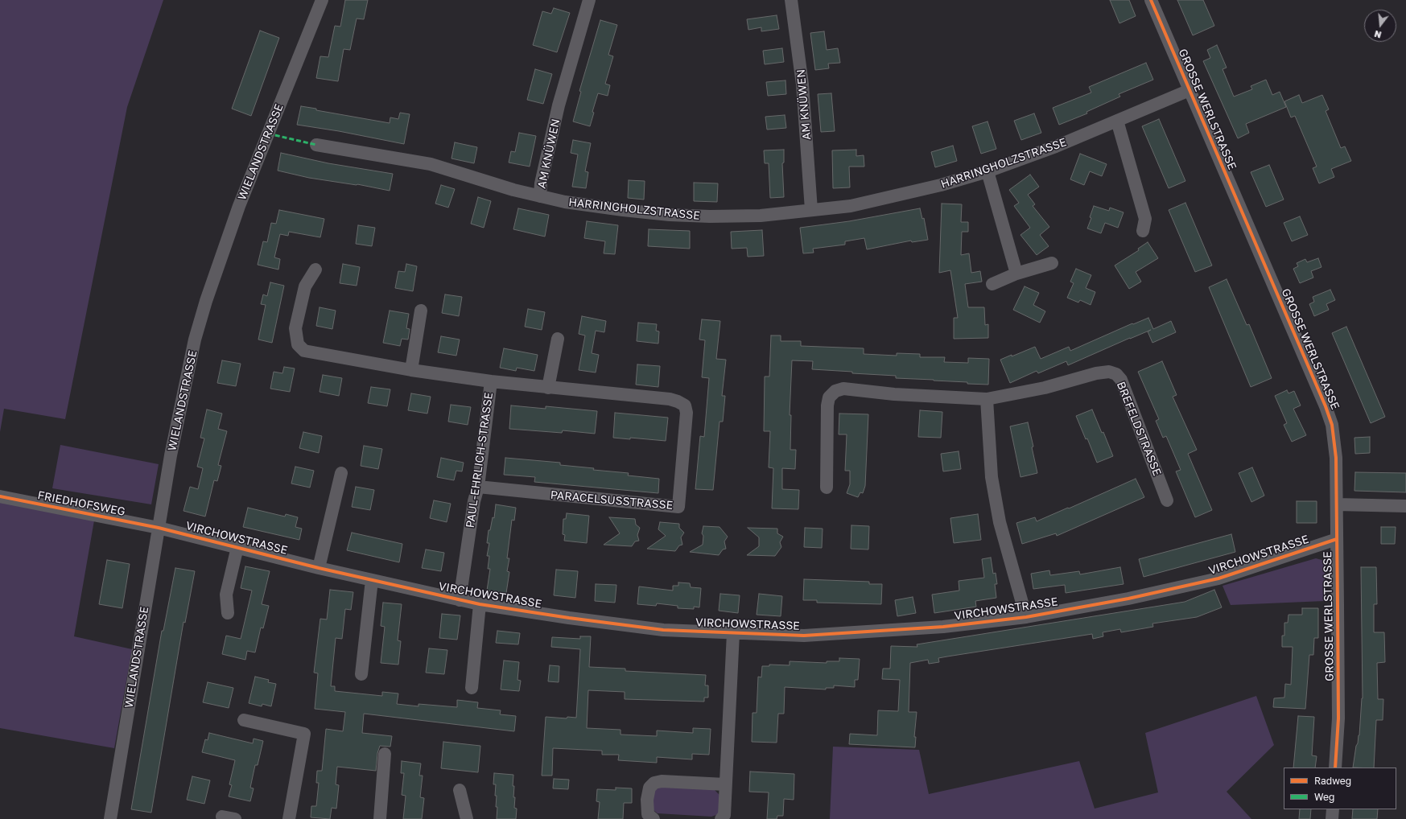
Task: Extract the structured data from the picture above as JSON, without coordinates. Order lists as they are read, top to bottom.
{
  "streets": {
    "street": [
      "AM KNÜWEN",
      "GROSSE WERLSTRASSE",
      "WIELANDSTRASSE",
      "HARRINGHOLZSTRASSE",
      "BREFELDSTRASSE",
      "PAUL-EHRLICH-STRASSE",
      "PARACELSUSSTRASSE",
      "FRIEDHOFSWEG",
      "VIRCHOWSTRASSE"
    ]
  },
  "crossings": [
    ["AM KNÜWEN", "HARRINGHOLZSTRASSE"],
    ["GROSSE WERLSTRASSE", "HARRINGHOLZSTRASSE"],
    ["GROSSE WERLSTRASSE", "VIRCHOWSTRASSE"],
    ["WIELANDSTRASSE", "FRIEDHOFSWEG"],
    ["WIELANDSTRASSE", "VIRCHOWSTRASSE"],
    ["PAUL-EHRLICH-STRASSE", "PARACELSUSSTRASSE"],
    ["PAUL-EHRLICH-STRASSE", "VIRCHOWSTRASSE"],
    ["FRIEDHOFSWEG", "VIRCHOWSTRASSE"]
  ],
  "legend": ["Radweg", "Weg"],
  "north": "bottom"
}
